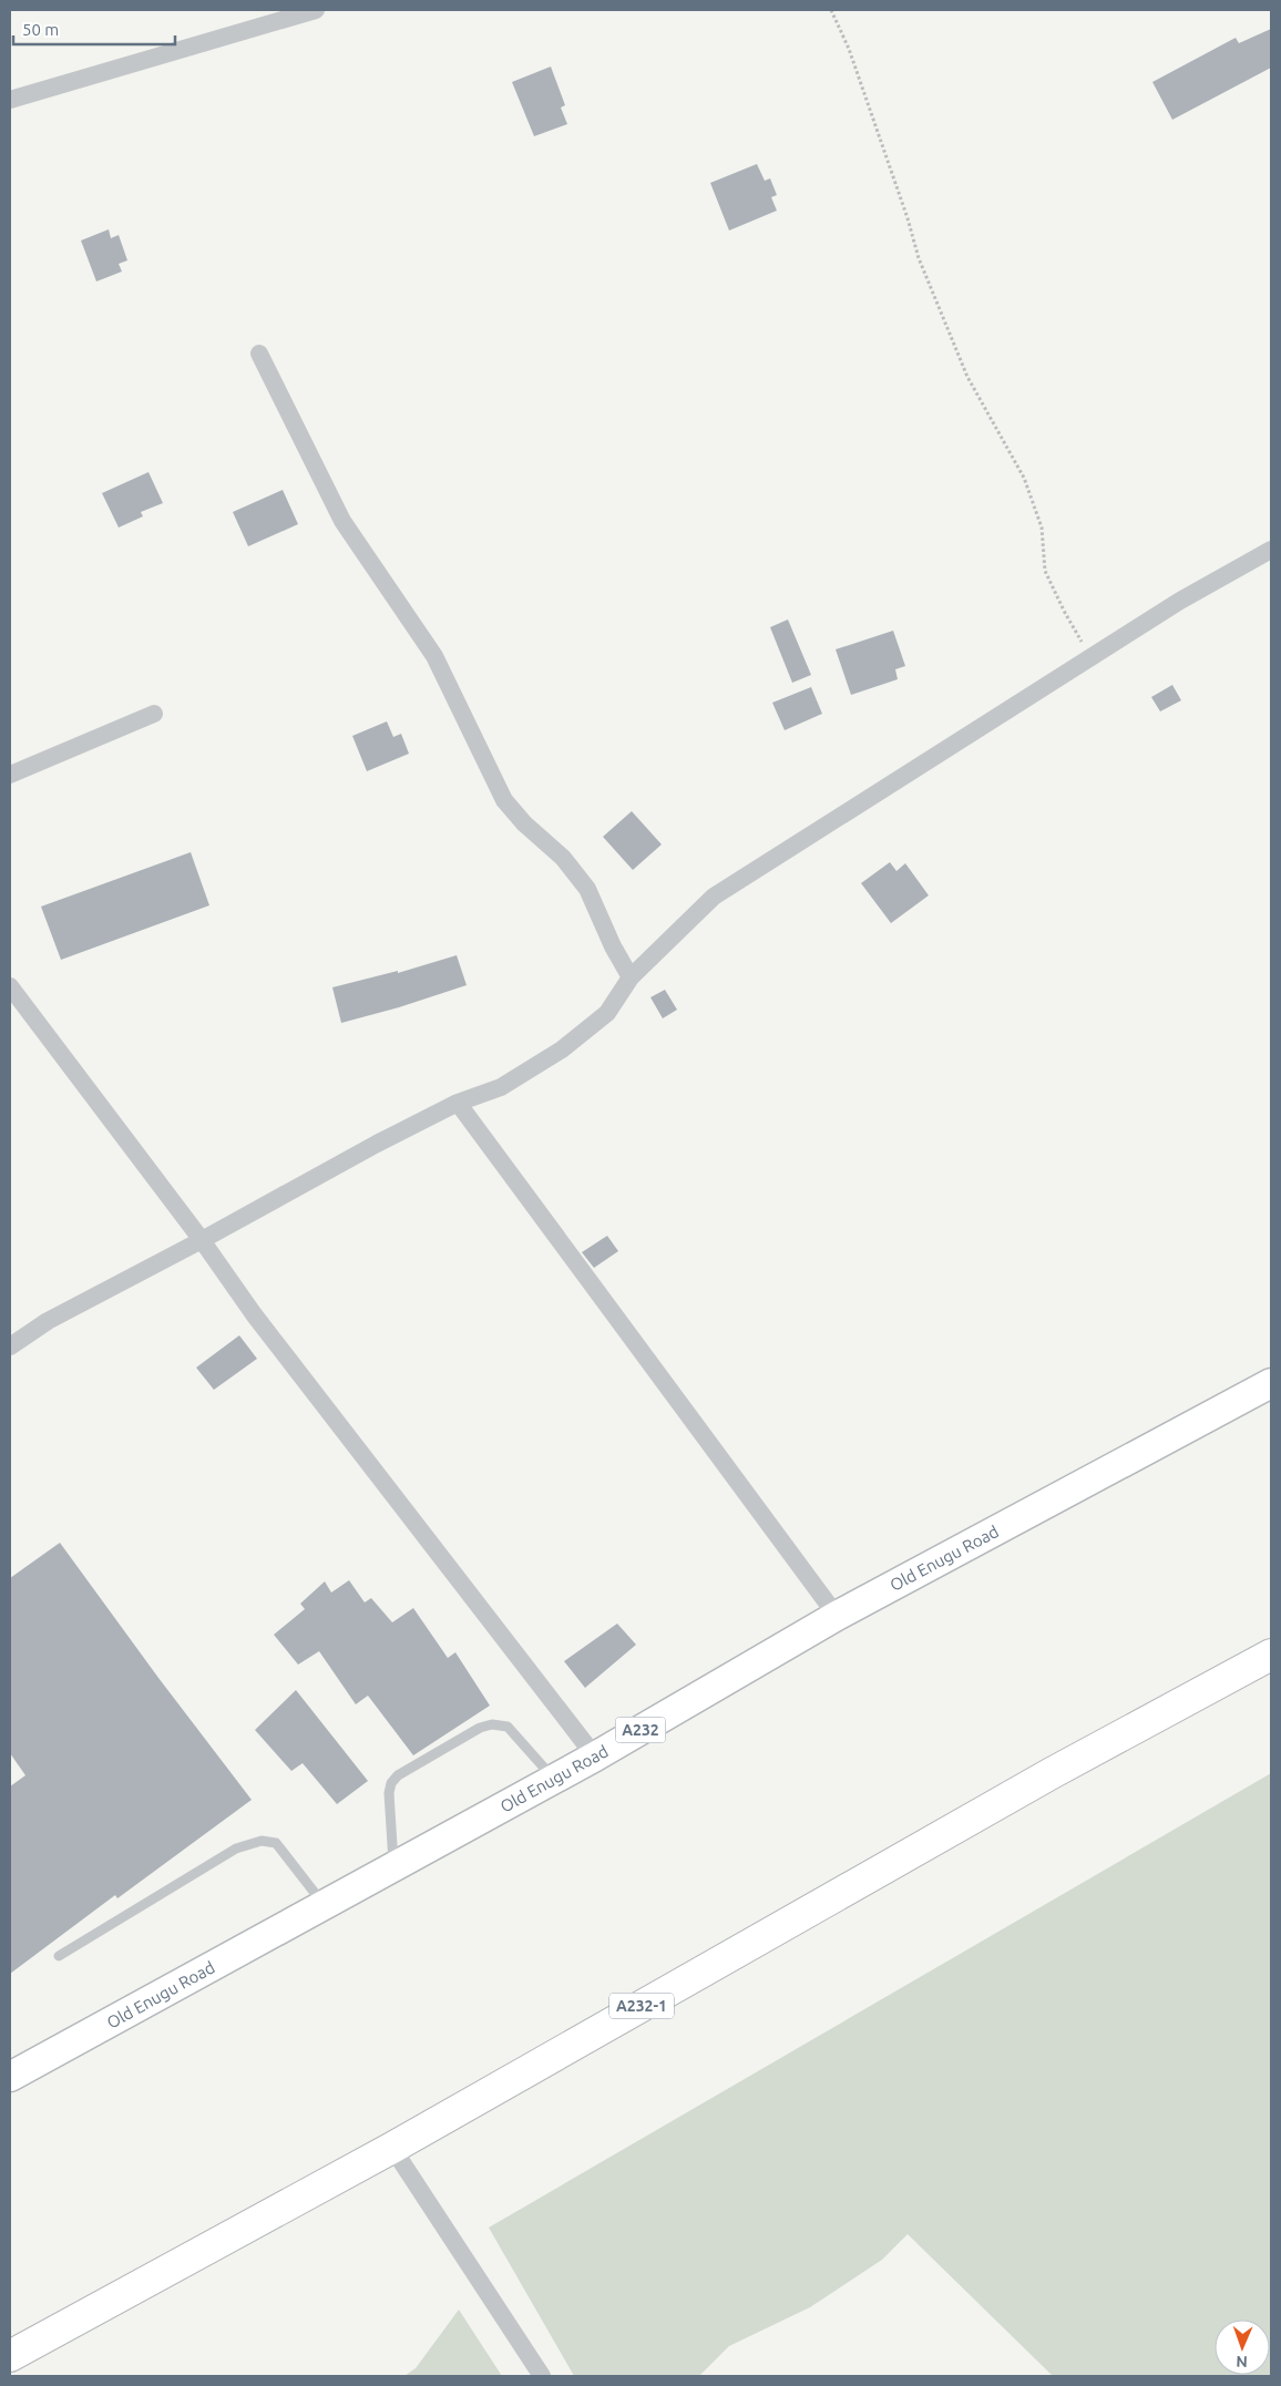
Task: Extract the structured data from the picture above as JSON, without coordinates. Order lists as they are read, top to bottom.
{
  "streets": {
    "highway": ["A232-1"],
    "main road": ["Old Enugu Road", "A232"]
  },
  "scale_bar": "50 m",
  "north": "bottom"
}
